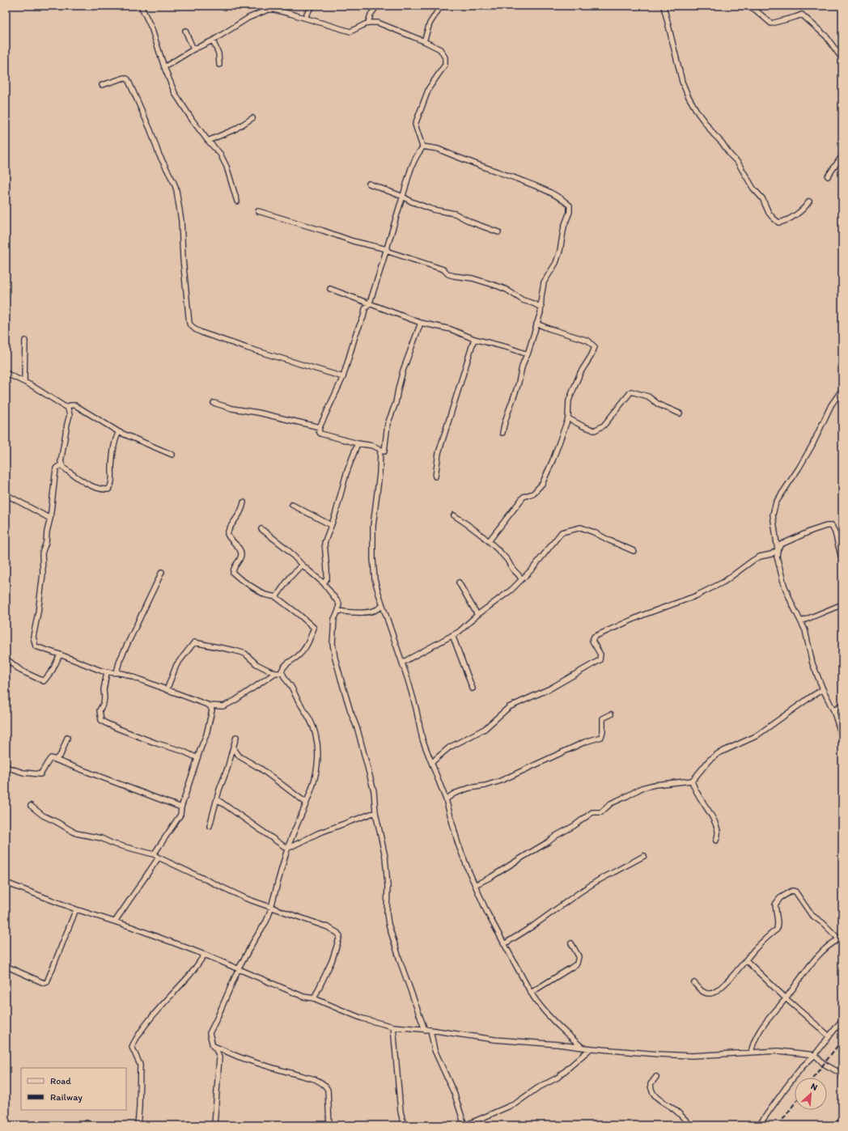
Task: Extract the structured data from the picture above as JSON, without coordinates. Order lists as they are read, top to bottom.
{
  "legend": ["Road", "Railway"],
  "north": "top right"
}
